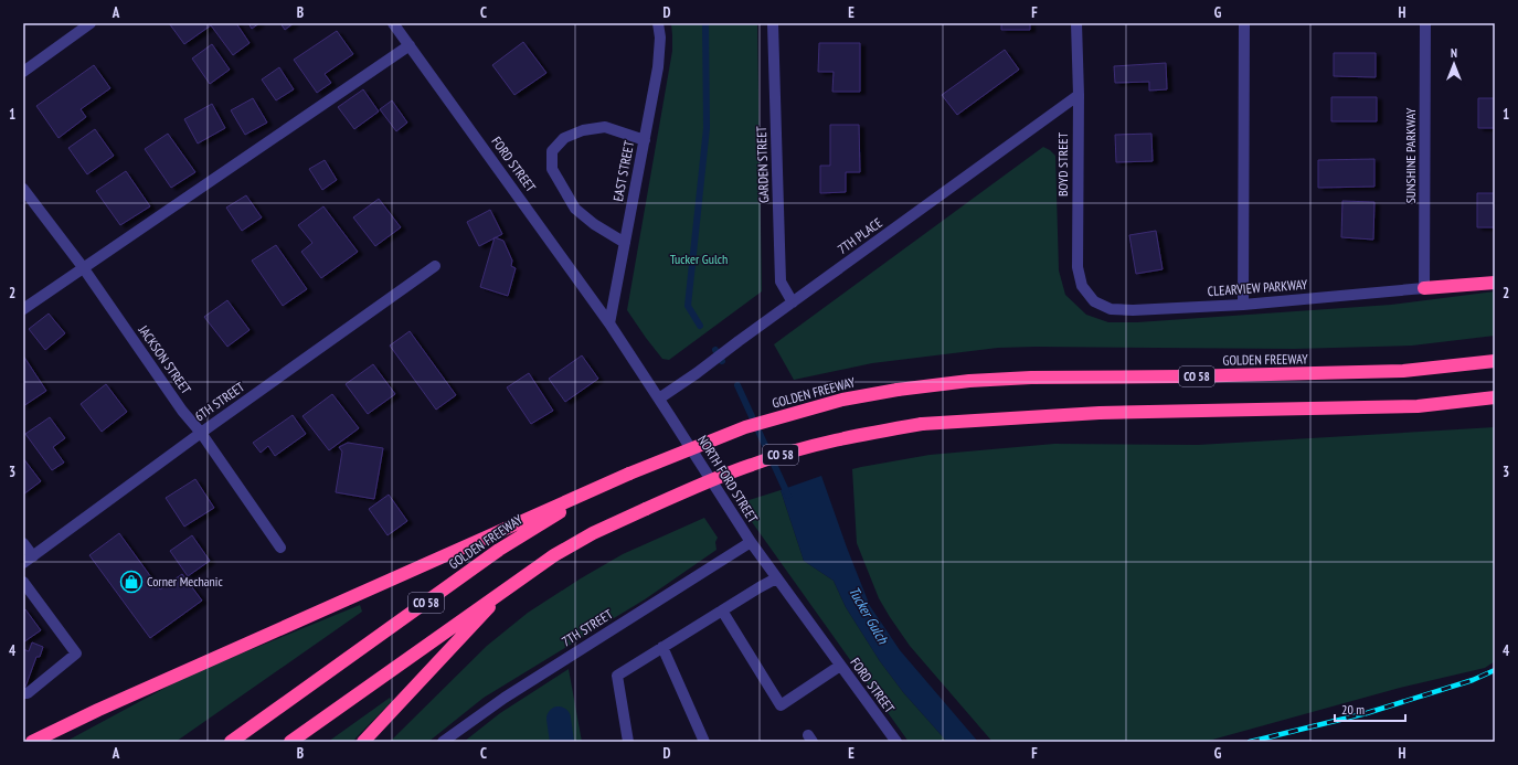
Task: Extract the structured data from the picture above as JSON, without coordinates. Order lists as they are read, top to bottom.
{
  "streets": {
    "highway": ["GOLDEN FREEWAY", "CO 58"],
    "street": [
      "SUNSHINE PARKWAY",
      "FORD STREET",
      "GARDEN STREET",
      "BOYD STREET",
      "EAST STREET",
      "7TH PLACE",
      "CLEARVIEW PARKWAY",
      "JACKSON STREET",
      "6TH STREET",
      "NORTH FORD STREET",
      "7TH STREET"
    ]
  },
  "crossings": [
    ["SUNSHINE PARKWAY", "CLEARVIEW PARKWAY"],
    ["FORD STREET", "EAST STREET"],
    ["FORD STREET", "NORTH FORD STREET"],
    ["GARDEN STREET", "7TH PLACE"],
    ["BOYD STREET", "7TH PLACE"],
    ["BOYD STREET", "CLEARVIEW PARKWAY"],
    ["EAST STREET", "NORTH FORD STREET"],
    ["7TH PLACE", "NORTH FORD STREET"],
    ["JACKSON STREET", "6TH STREET"],
    ["NORTH FORD STREET", "7TH STREET"]
  ],
  "water": ["Tucker Gulch"],
  "parks": ["Tucker Gulch"],
  "places": {
    "shop": ["Corner Mechanic"]
  },
  "scale_bar": "20 m",
  "north": "top",
  "grid": {
    "columns": [
      "A",
      "B",
      "C",
      "D",
      "E",
      "F",
      "G",
      "H"
    ],
    "rows": [
      "1",
      "2",
      "3",
      "4"
    ]
  }
}
